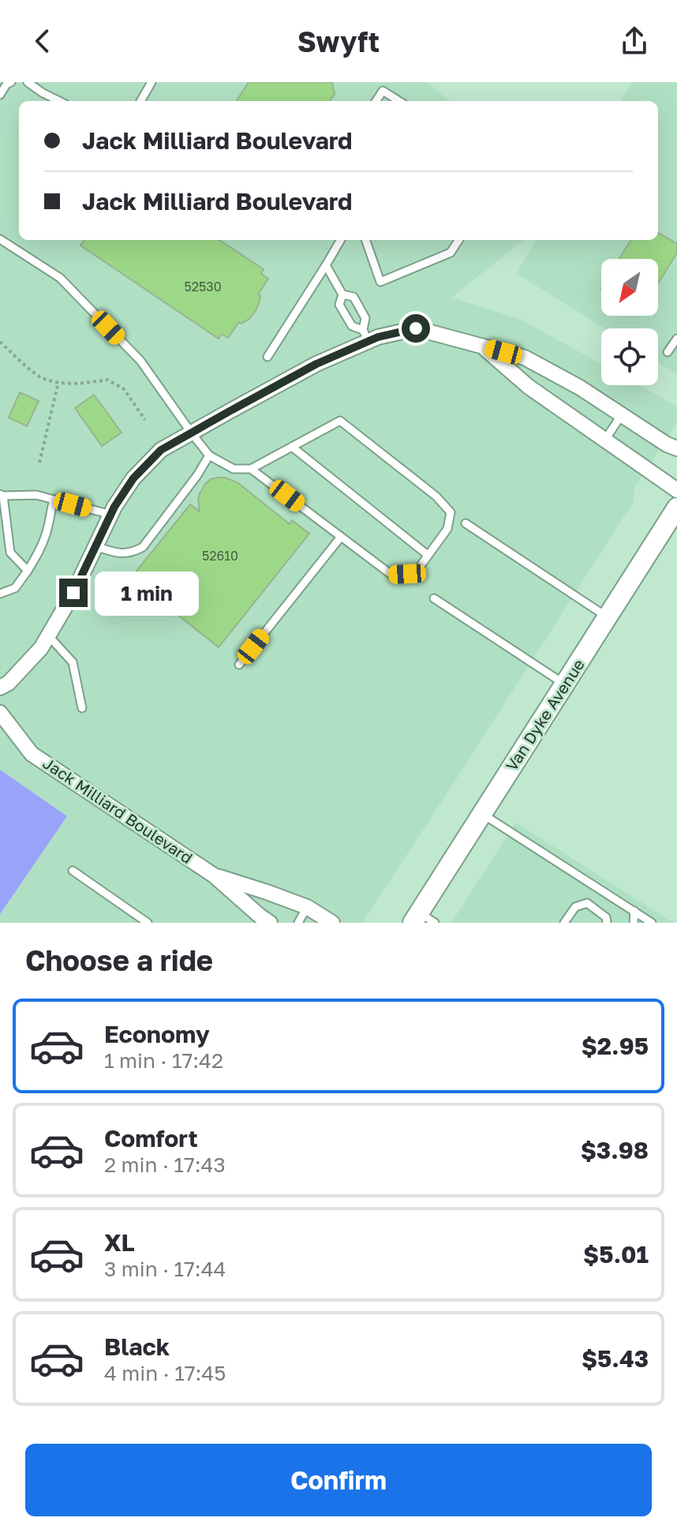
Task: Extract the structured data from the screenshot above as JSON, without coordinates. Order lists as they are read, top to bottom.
{
  "streets": {
    "main road": ["Van Dyke Avenue"],
    "street": ["Jack Milliard Boulevard"]
  },
  "house_numbers": ["52530", "52610"],
  "north": "bottom left",
  "page": {
    "header": "Swyft",
    "banner": ["Jack Milliard Boulevard", "Jack Milliard Boulevard"],
    "bubble": "1 min",
    "heading": "Choose a ride",
    "list": [
      {
        "name": "Economy",
        "note": "1 min · 17:42",
        "value": "$2.95"
      },
      {
        "name": "Comfort",
        "note": "2 min · 17:43",
        "value": "$3.98"
      },
      {
        "name": "XL",
        "note": "3 min · 17:44",
        "value": "$5.01"
      },
      {
        "name": "Black",
        "note": "4 min · 17:45",
        "value": "$5.43"
      }
    ],
    "buttons": "Confirm"
  }
}
